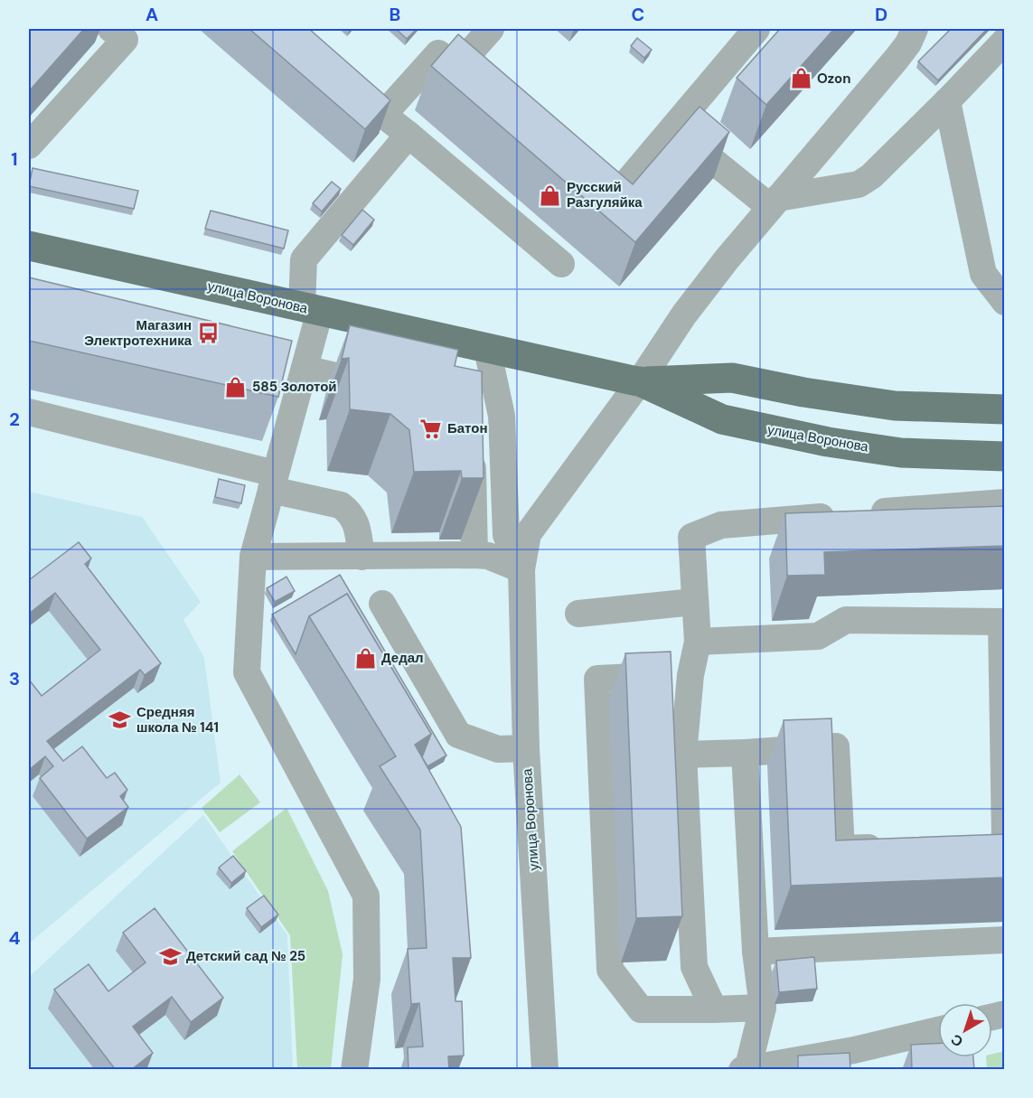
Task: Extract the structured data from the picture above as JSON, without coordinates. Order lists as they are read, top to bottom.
{
  "streets": {
    "main road": ["улица Воронова"]
  },
  "places": {
    "shop": [
      "Ozon",
      "Русский Разгуляйка",
      "585 Золотой",
      "Дедал"
    ],
    "bus stop": ["Магазин Электротехника"],
    "supermarket": ["Батон"],
    "school or university": ["Средняя школа № 141", "Детский сад № 25"]
  },
  "north": "bottom left",
  "grid": {
    "columns": [
      "A",
      "B",
      "C",
      "D"
    ],
    "rows": [
      "1",
      "2",
      "3",
      "4"
    ]
  }
}
